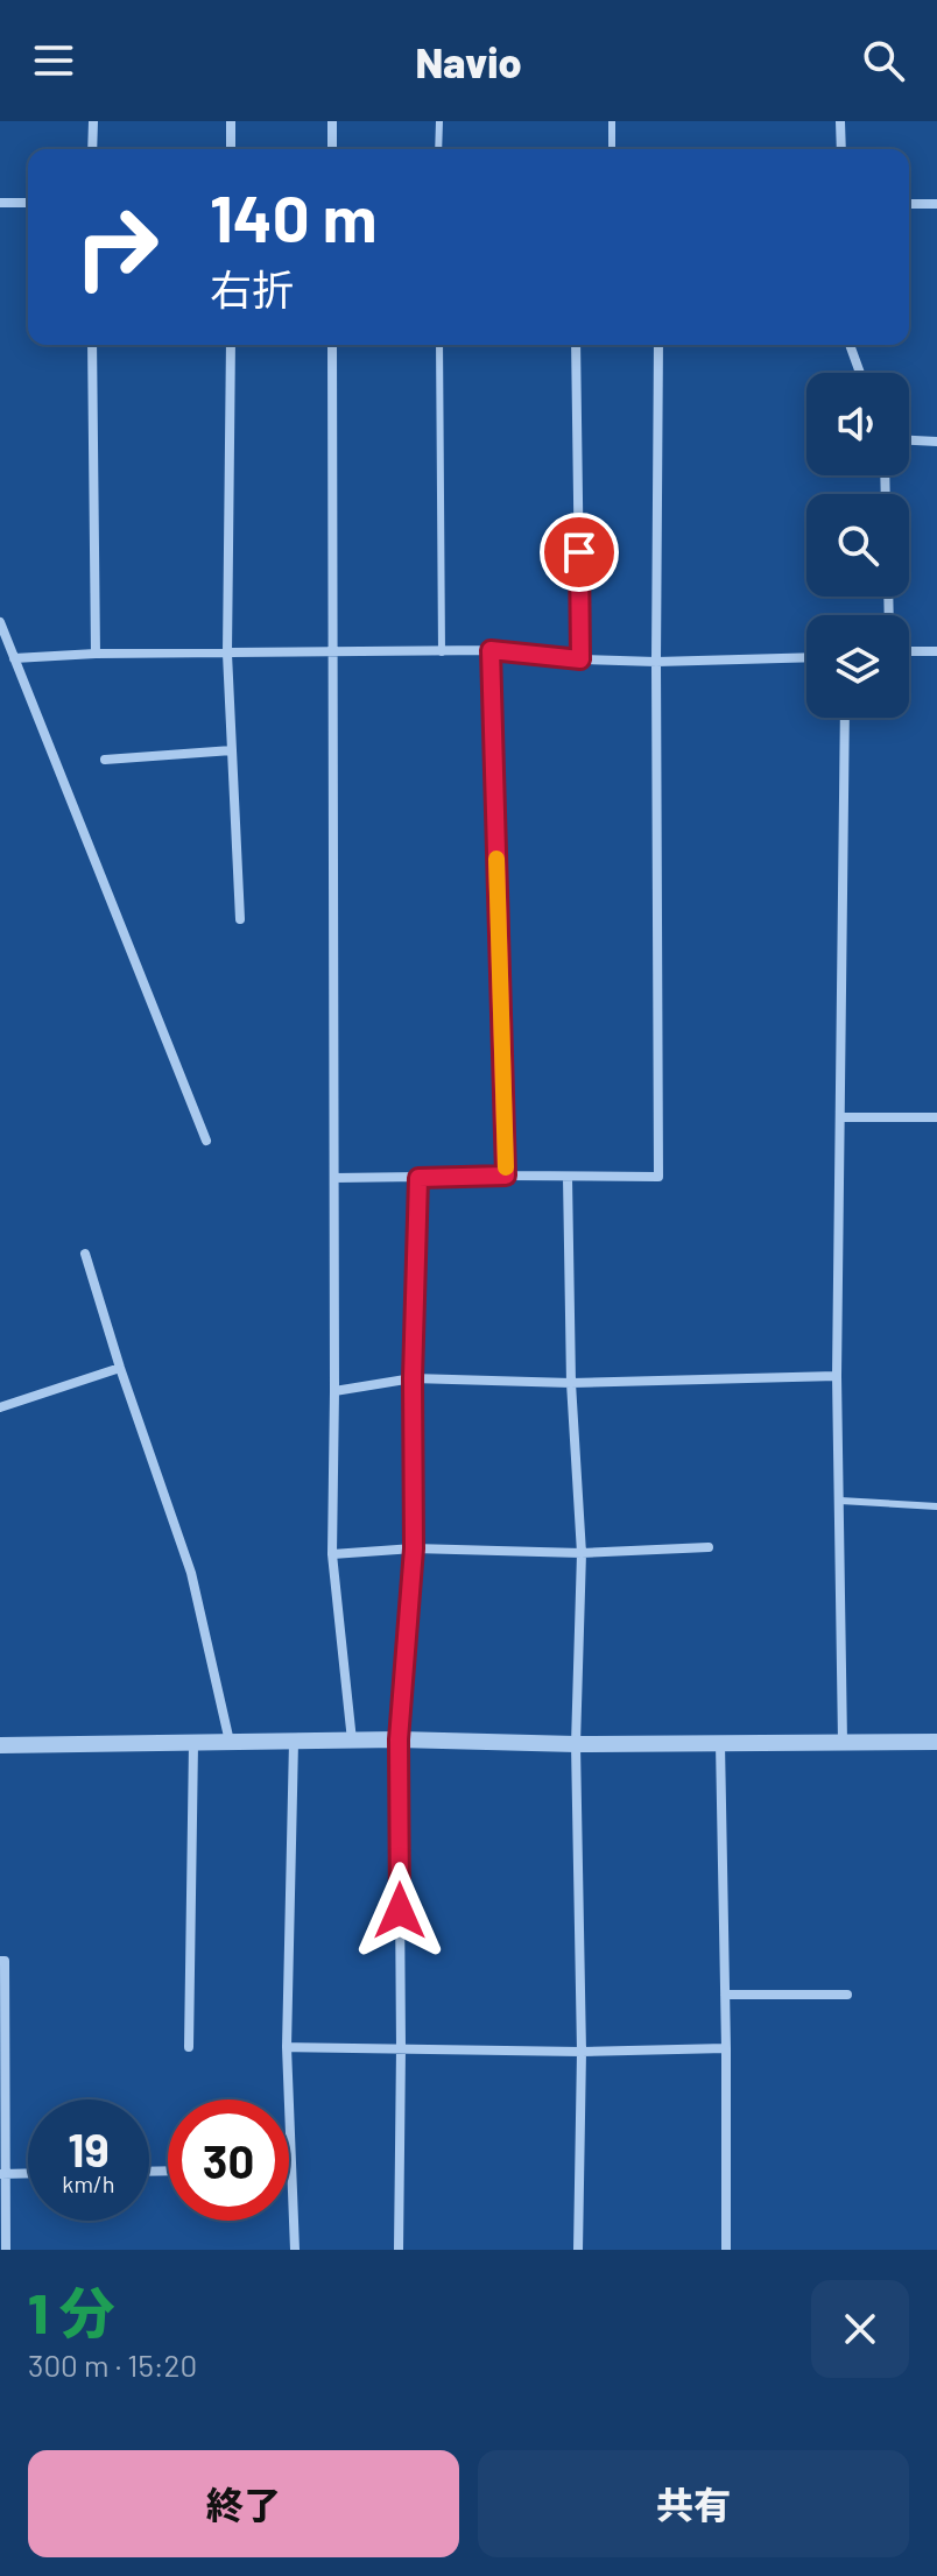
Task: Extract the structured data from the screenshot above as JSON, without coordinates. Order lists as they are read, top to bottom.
{
  "page": {
    "header": "Navio",
    "turn": ["140 m", "右折"],
    "speed": "19 km/h",
    "limit": "30",
    "heading": ["1 分", "300 m · 15:20"],
    "buttons": ["終了", "共有"]
  }
}
